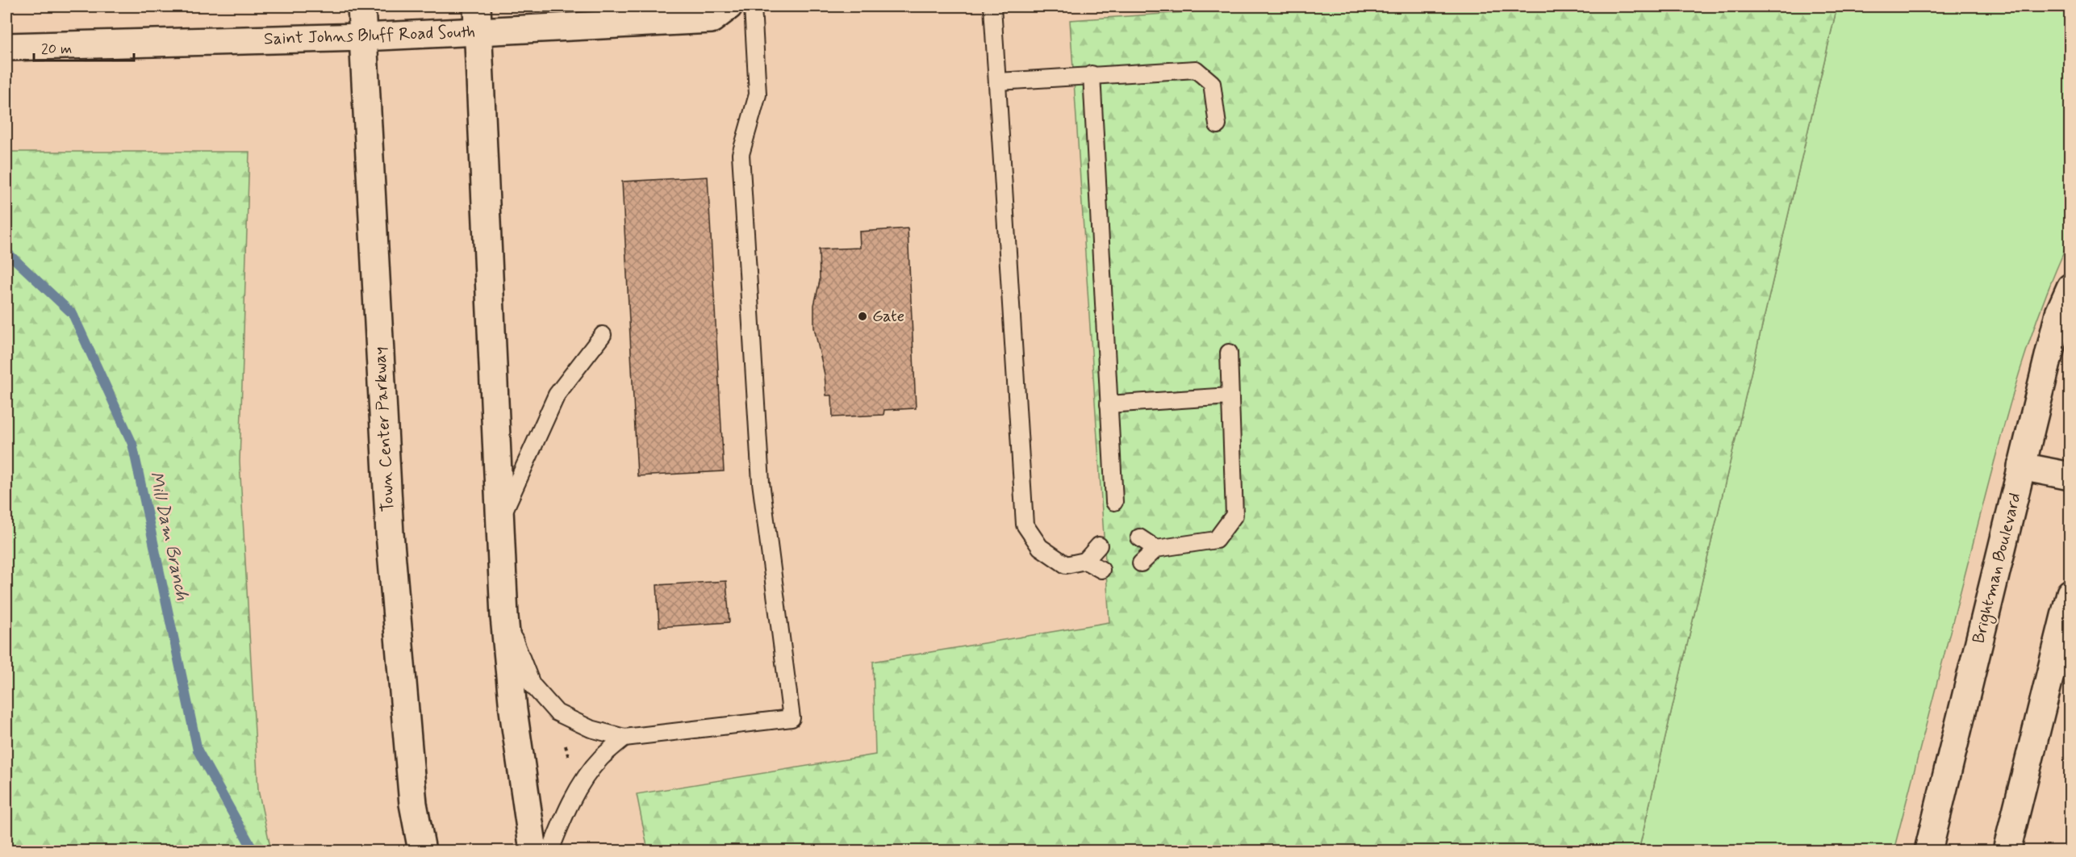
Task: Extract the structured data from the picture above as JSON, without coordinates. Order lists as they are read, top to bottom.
{
  "streets": {
    "main road": ["Saint Johns Bluff Road South", "Town Center Parkway", "Brightman Boulevard"]
  },
  "crossings": [
    ["Saint Johns Bluff Road South", "Town Center Parkway"]
  ],
  "water": ["Mill Dam Branch"],
  "places": ["Gate"],
  "scale_bar": "20 m"
}
